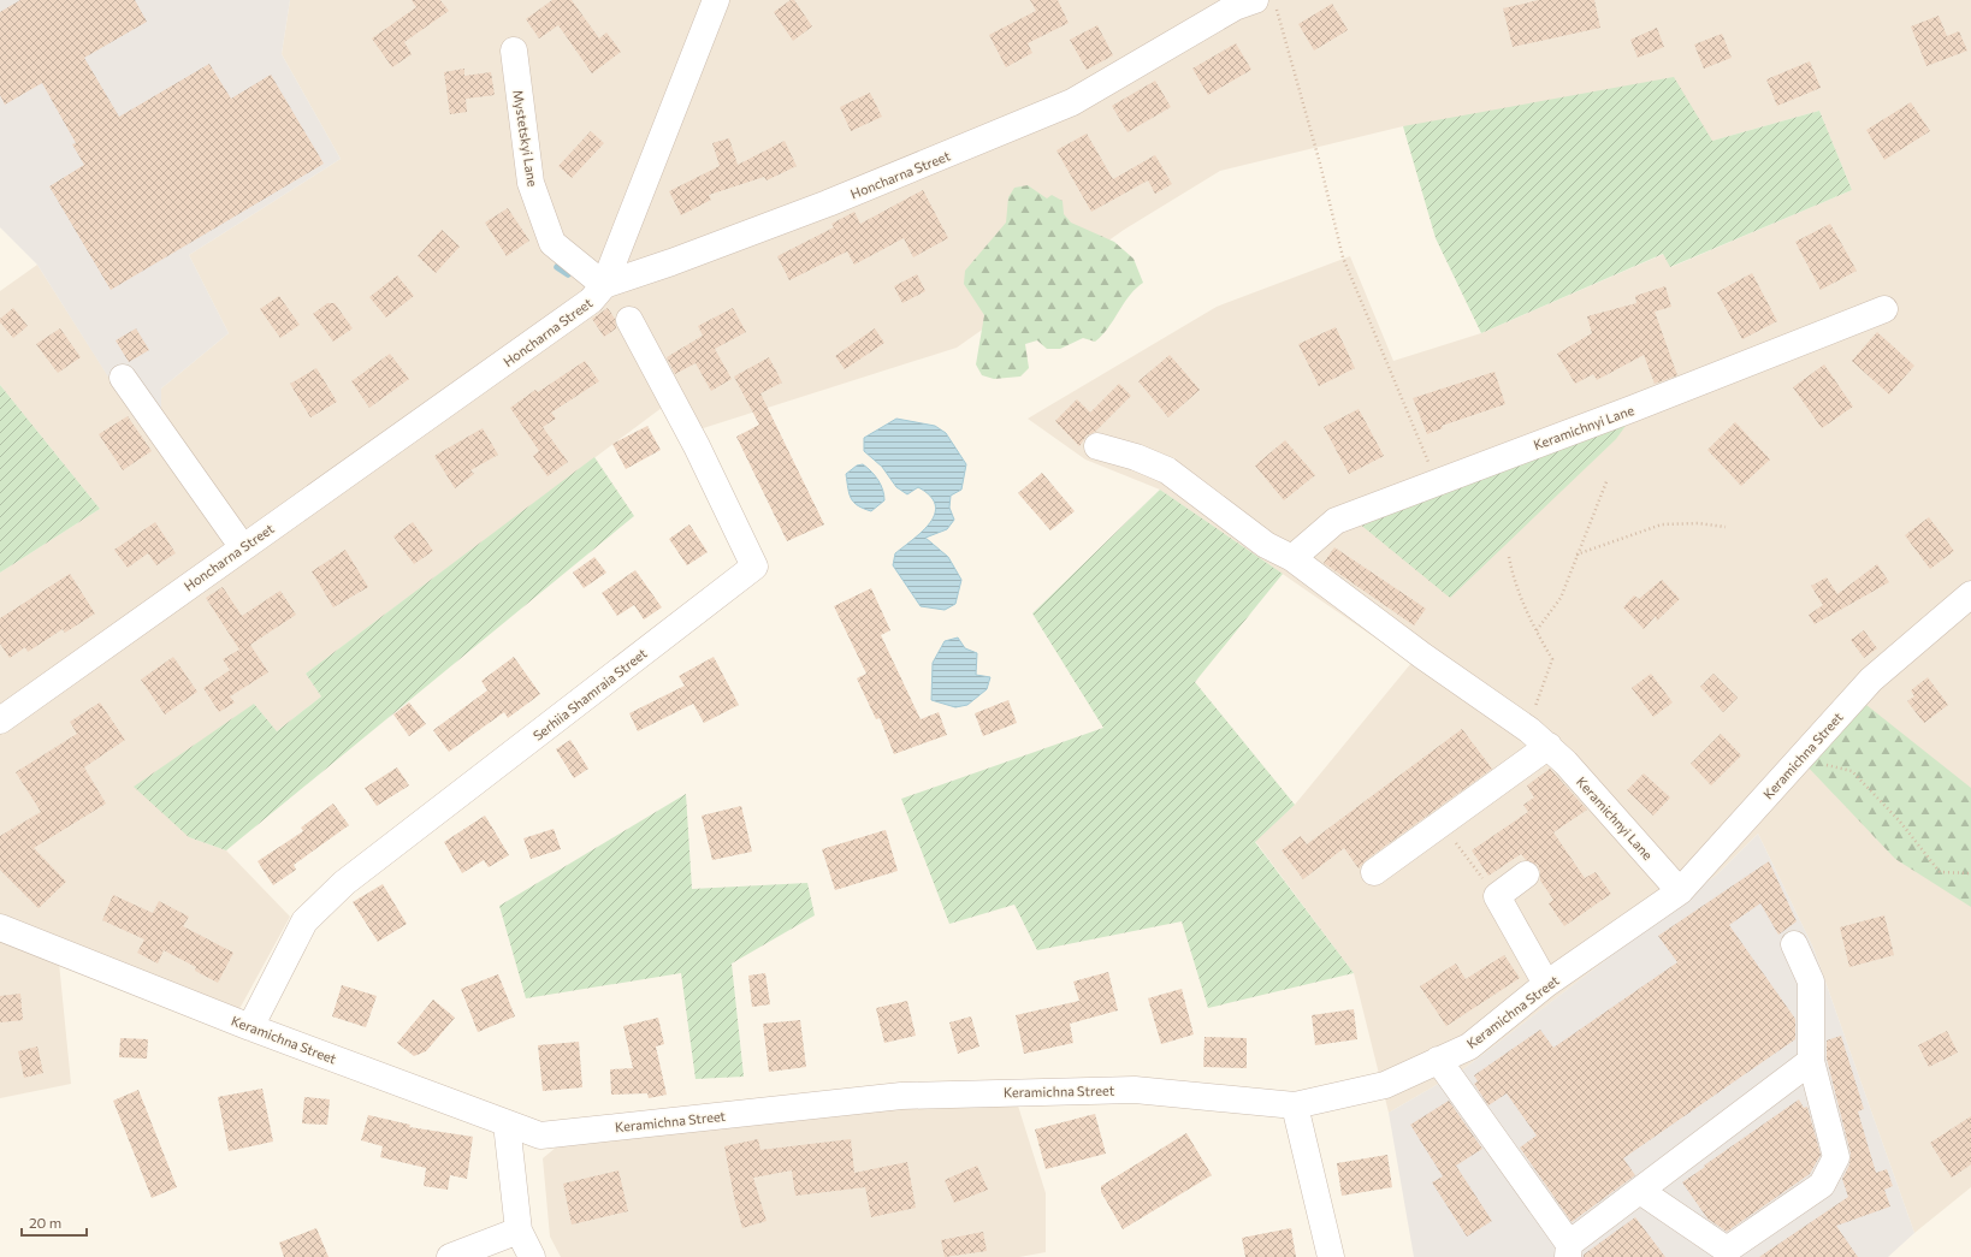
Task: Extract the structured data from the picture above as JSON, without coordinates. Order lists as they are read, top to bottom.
{
  "streets": {
    "street": [
      "Mystetskyi Lane",
      "Honcharna Street",
      "Keramichnyi Lane",
      "Serhiia Shamraia Street",
      "Keramichna Street"
    ]
  },
  "crossings": [
    ["Mystetskyi Lane", "Honcharna Street"],
    ["Keramichnyi Lane", "Keramichna Street"],
    ["Serhiia Shamraia Street", "Keramichna Street"]
  ],
  "scale_bar": "20 m"
}
